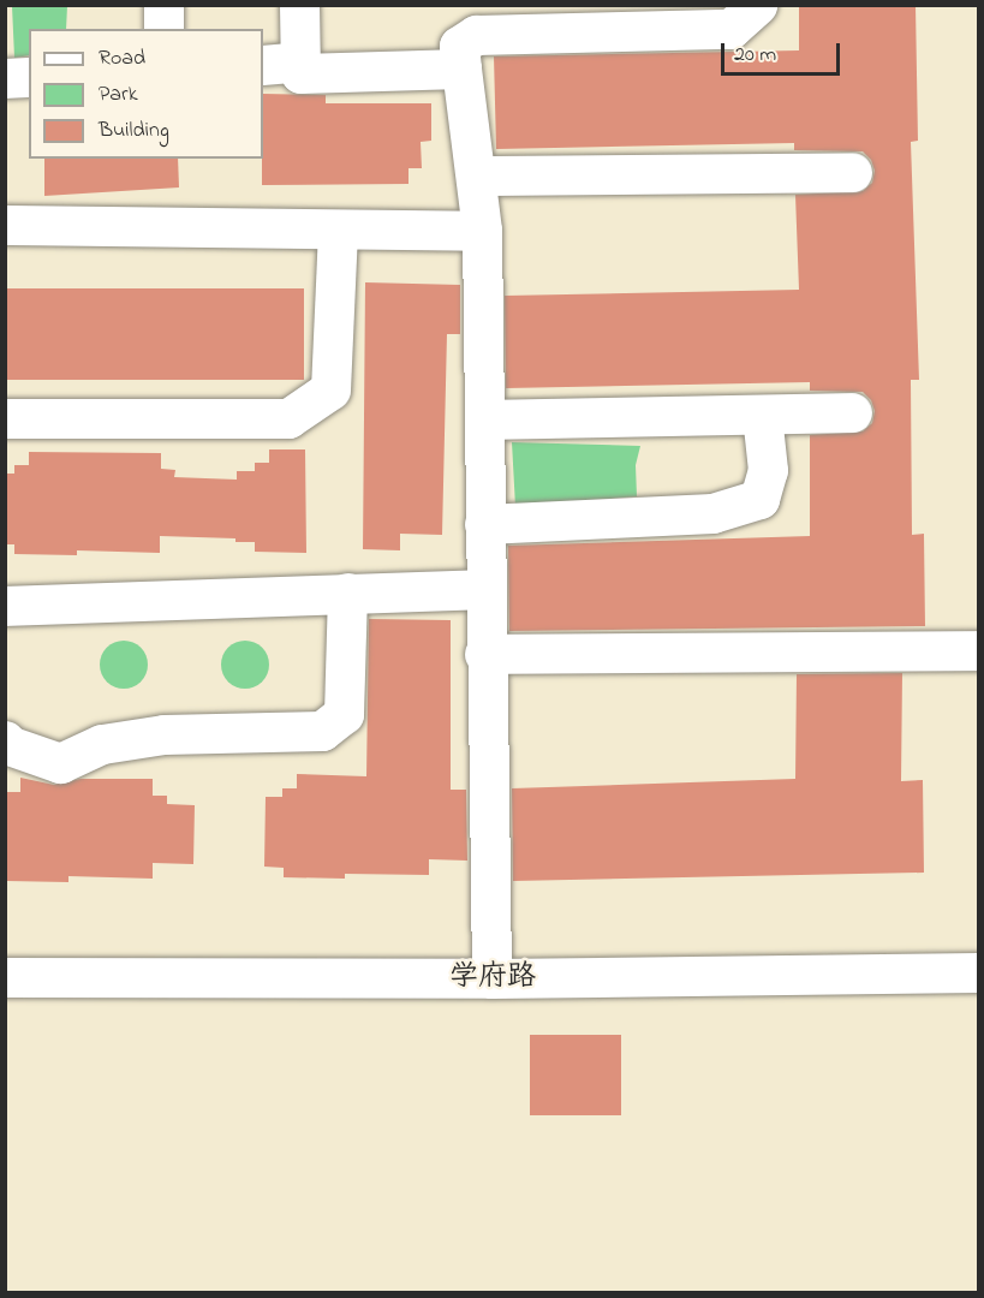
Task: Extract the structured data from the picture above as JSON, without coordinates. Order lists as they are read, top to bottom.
{
  "streets": {
    "street": ["学府路"]
  },
  "legend": ["Road", "Park", "Building"],
  "scale_bar": "20 m"
}
